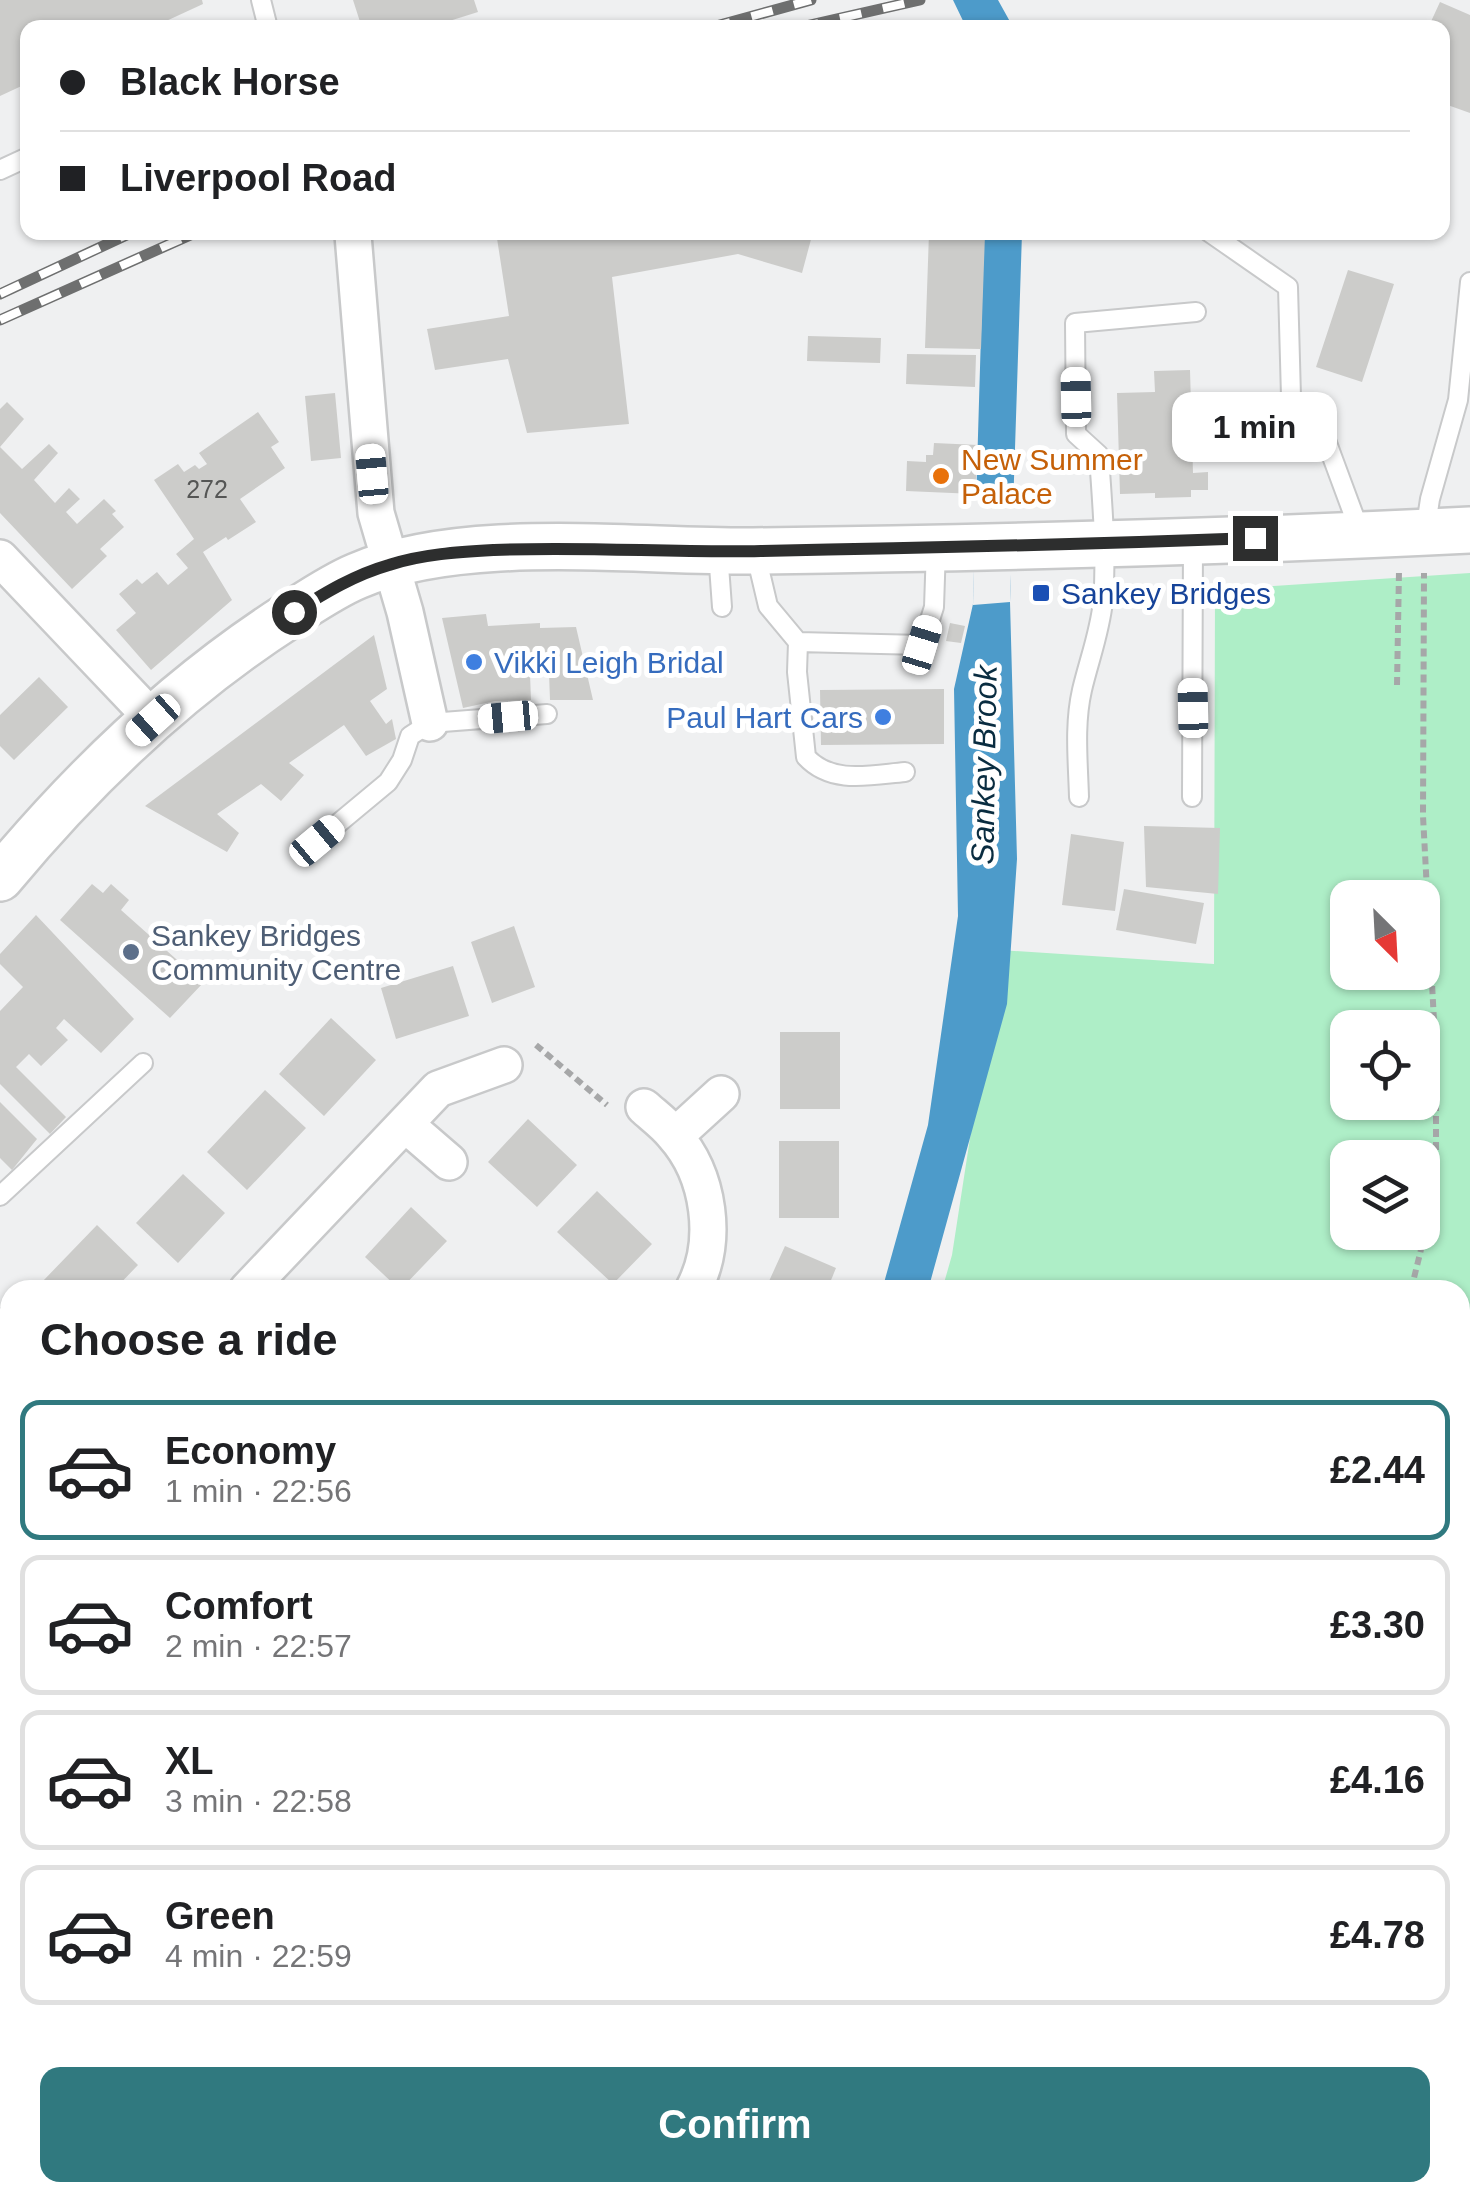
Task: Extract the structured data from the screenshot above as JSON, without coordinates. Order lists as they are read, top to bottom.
{
  "water": ["Sankey Brook"],
  "places": {
    "other": [
      "New Summer Palace",
      "Vikki Leigh Bridal",
      "Paul Hart Cars",
      "Sankey Bridges Community Centre"
    ],
    "transit": ["Sankey Bridges"]
  },
  "house_numbers": ["272"],
  "north": "bottom right",
  "page": {
    "banner": ["Black Horse", "Liverpool Road"],
    "bubble": "1 min",
    "heading": "Choose a ride",
    "list": [
      {
        "name": "Economy",
        "note": "1 min · 22:56",
        "value": "£2.44"
      },
      {
        "name": "Comfort",
        "note": "2 min · 22:57",
        "value": "£3.30"
      },
      {
        "name": "XL",
        "note": "3 min · 22:58",
        "value": "£4.16"
      },
      {
        "name": "Green",
        "note": "4 min · 22:59",
        "value": "£4.78"
      }
    ],
    "buttons": "Confirm"
  }
}
